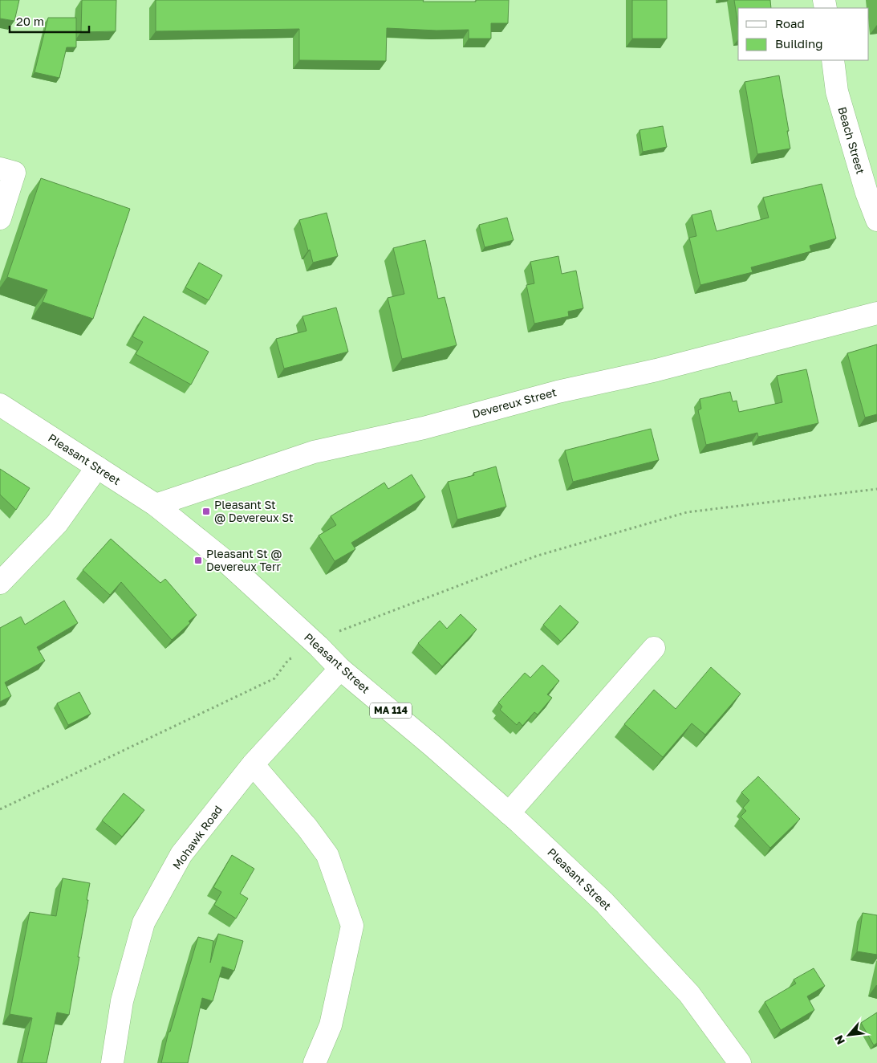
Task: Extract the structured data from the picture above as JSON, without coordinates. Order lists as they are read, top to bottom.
{
  "streets": {
    "street": [
      "Beach Street",
      "Devereux Street",
      "Pleasant Street",
      "MA 114",
      "Mohawk Road"
    ]
  },
  "crossings": [
    ["Devereux Street", "Pleasant Street"],
    ["Pleasant Street", "Mohawk Road"]
  ],
  "places": {
    "transit": ["Pleasant St @ Devereux St", "Pleasant St @ Devereux Terr"]
  },
  "legend": ["Road", "Building"],
  "scale_bar": "20 m",
  "north": "bottom left"
}
